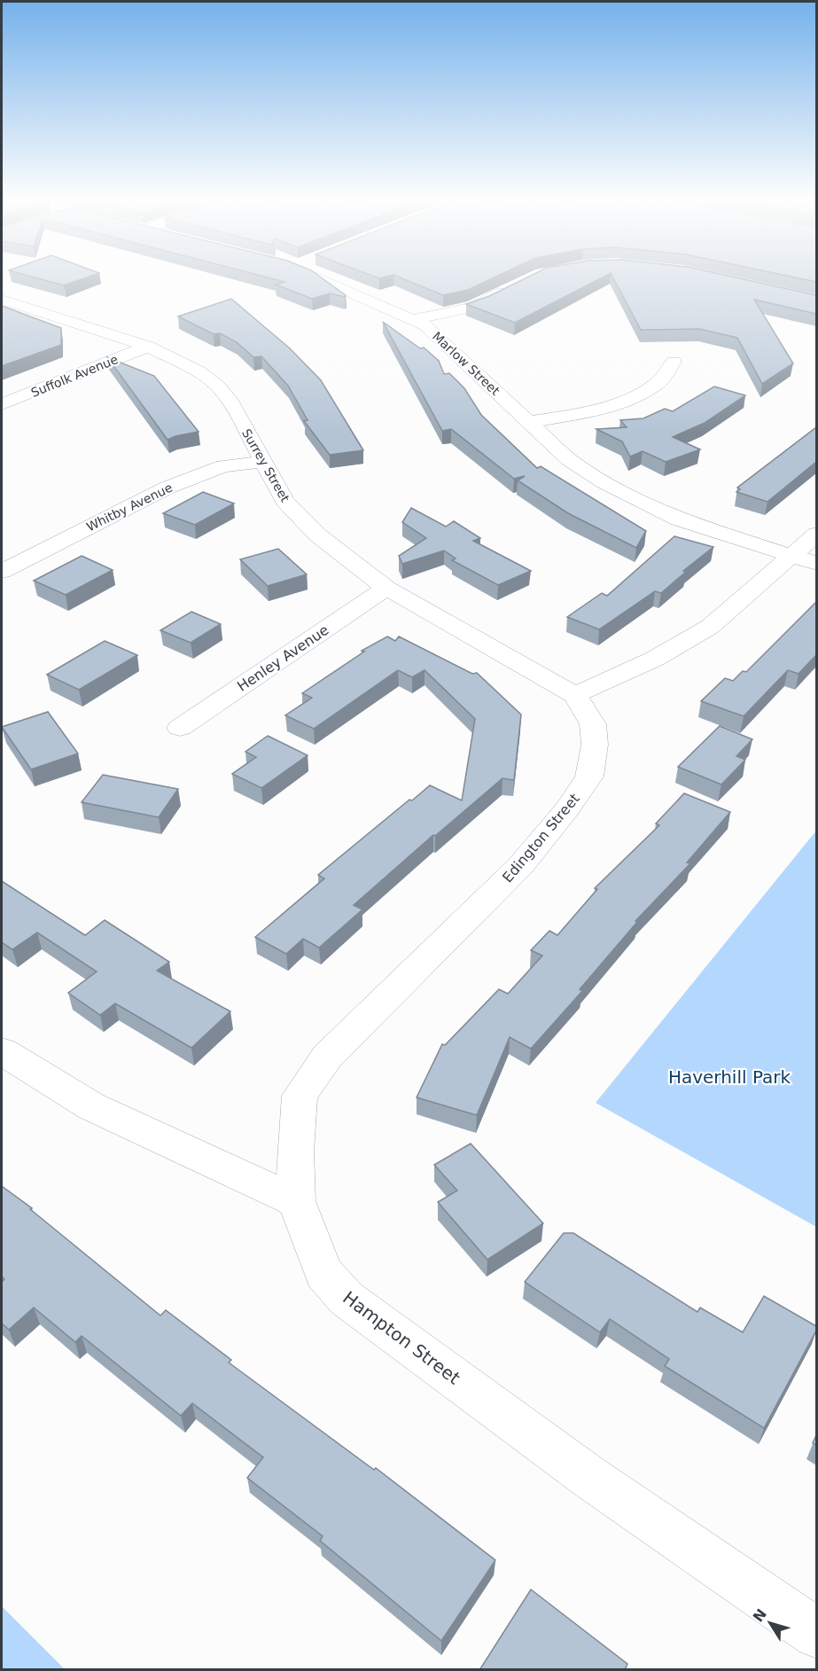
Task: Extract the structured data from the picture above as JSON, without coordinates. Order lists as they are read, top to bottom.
{
  "streets": {
    "street": [
      "Marlow Street",
      "Suffolk Avenue",
      "Surrey Street",
      "Whitby Avenue",
      "Henley Avenue",
      "Edington Street",
      "Hampton Street"
    ]
  },
  "crossings": [
    ["Suffolk Avenue", "Surrey Street"],
    ["Surrey Street", "Whitby Avenue"],
    ["Surrey Street", "Henley Avenue"],
    ["Surrey Street", "Edington Street"],
    ["Edington Street", "Hampton Street"]
  ],
  "parks": ["Haverhill Park"],
  "north": "top left"
}
